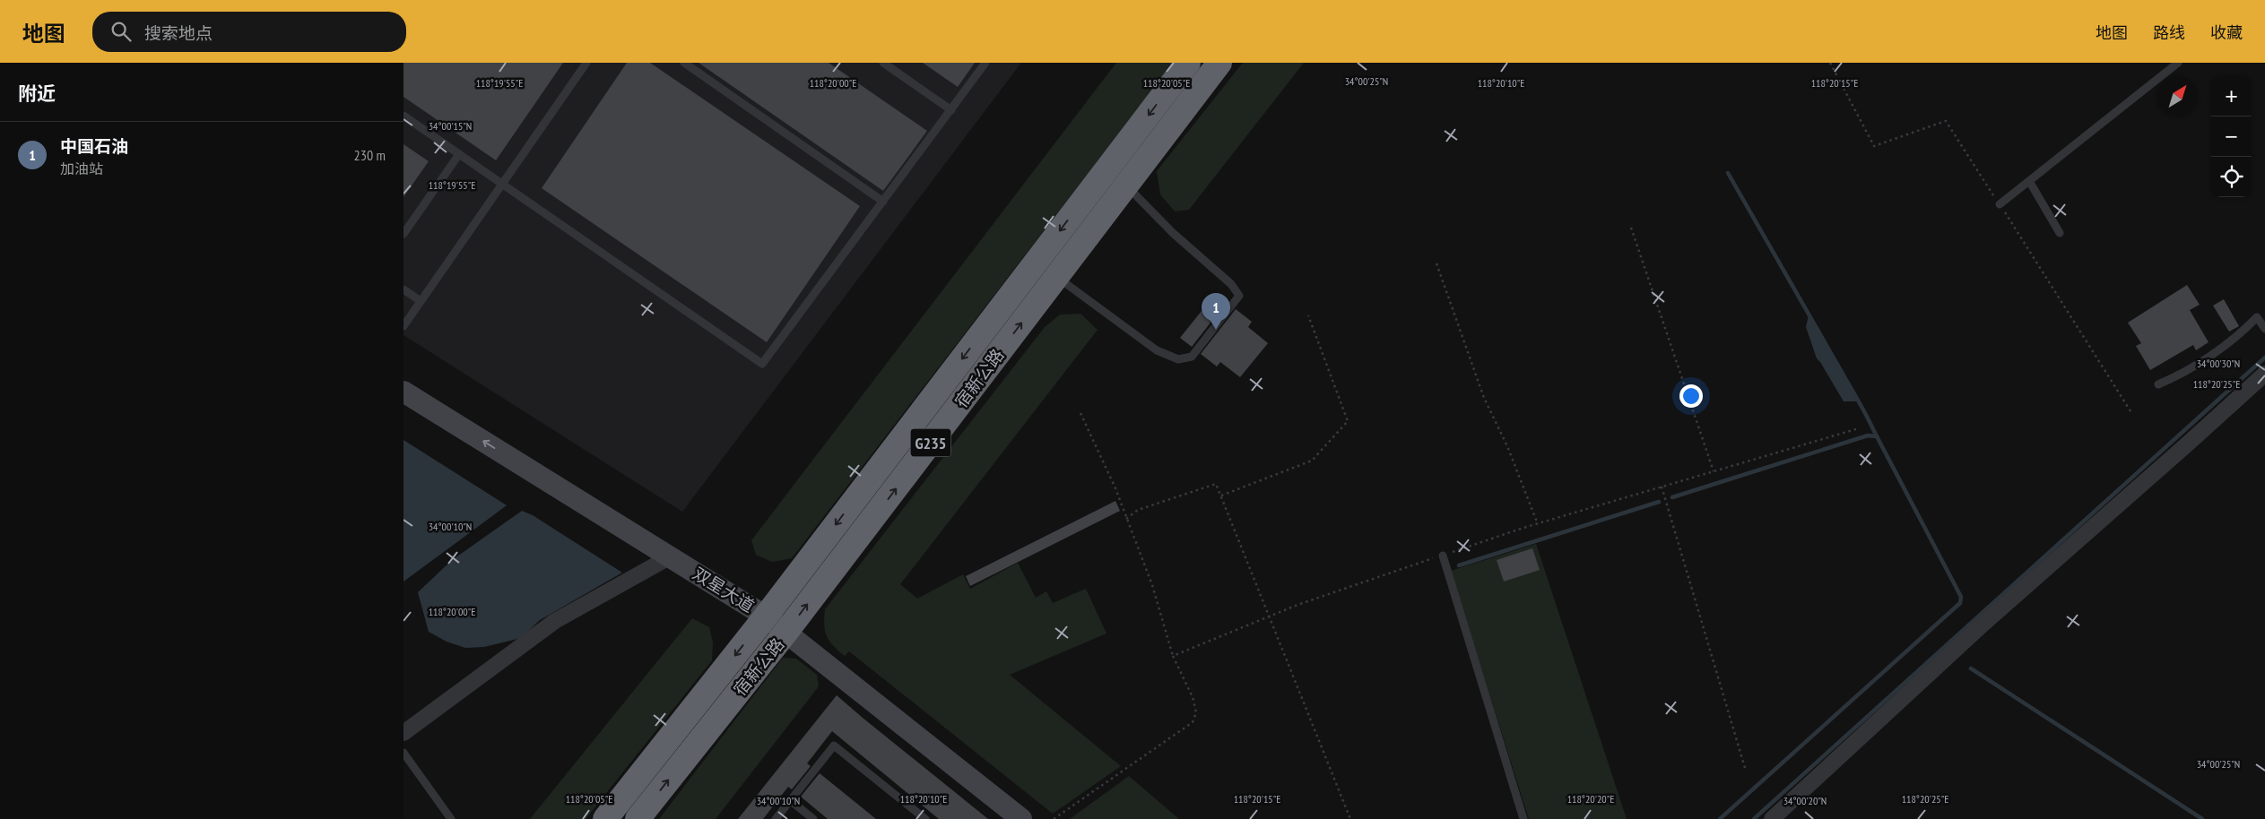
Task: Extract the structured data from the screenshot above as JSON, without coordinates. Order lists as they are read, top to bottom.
{
  "streets": {
    "highway": ["宿新公路", "G235"],
    "street": ["双星大道"]
  },
  "crossings": [
    ["宿新公路", "双星大道"]
  ],
  "north": "top right",
  "page": {
    "header": "地图",
    "search": "搜索地点",
    "nav": ["地图", "路线", "收藏"],
    "heading": "附近",
    "map_buttons": ["+", "−"],
    "list": [
      {
        "mark": "1",
        "name": "中国石油",
        "note": "加油站",
        "value": "230 m"
      }
    ],
    "pins": "1"
  },
  "coordinates": [
    "34°00'25\"N",
    "118°19'55\"E",
    "118°20'00\"E",
    "118°20'05\"E",
    "118°20'10\"E",
    "118°20'15\"E",
    "34°00'15\"N",
    "34°00'30\"N",
    "118°20'25\"E",
    "34°00'10\"N",
    "118°20'20\"E",
    "34°00'20\"N"
  ]
}
